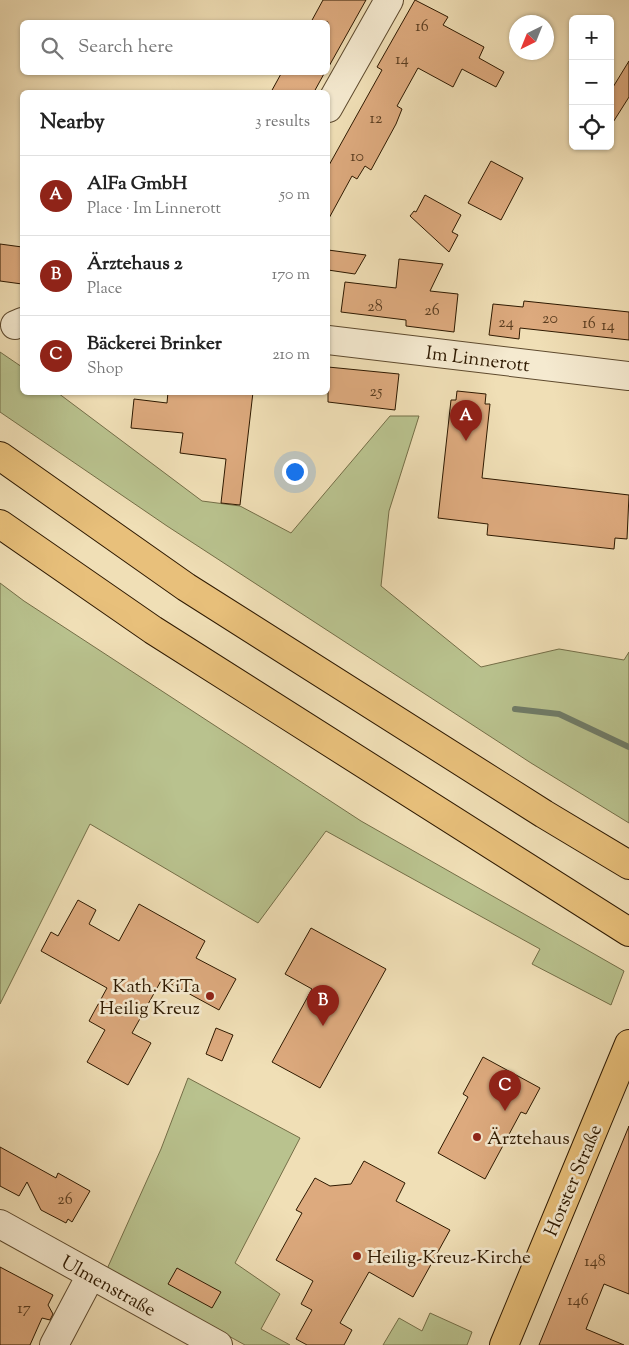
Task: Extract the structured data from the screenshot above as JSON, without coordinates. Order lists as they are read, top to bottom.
{
  "streets": {
    "main road": ["Horster Straße"],
    "street": ["Im Linnerott", "Ulmenstraße"]
  },
  "places": ["Kath. KiTa Heilig Kreuz", "Ärztehaus", "Heilig-Kreuz-Kirche"],
  "house_numbers": [
    "16",
    "14",
    "12",
    "10",
    "28",
    "26",
    "20",
    "24",
    "16",
    "14",
    "25",
    "26",
    "148",
    "146",
    "17"
  ],
  "north": "bottom left",
  "page": {
    "map_buttons": ["+", "−"],
    "search": "Search here",
    "heading": ["Nearby", "3 results"],
    "list": [
      {
        "mark": "A",
        "name": "AlFa GmbH",
        "note": "Place · Im Linnerott",
        "value": "50 m"
      },
      {
        "mark": "B",
        "name": "Ärztehaus 2",
        "note": "Place",
        "value": "170 m"
      },
      {
        "mark": "C",
        "name": "Bäckerei Brinker",
        "note": "Shop",
        "value": "210 m"
      }
    ],
    "pins": ["A", "B", "C"]
  }
}
